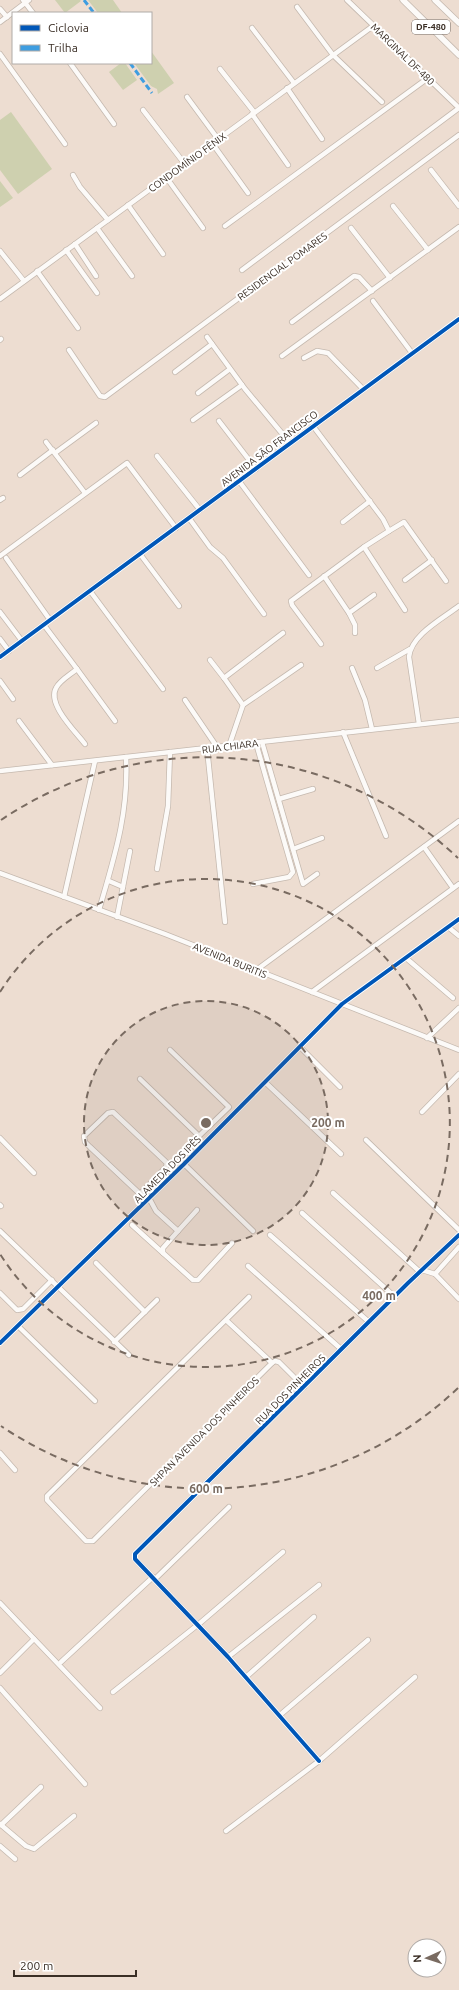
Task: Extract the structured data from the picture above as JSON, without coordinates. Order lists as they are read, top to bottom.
{
  "streets": {
    "main road": ["DF-480"],
    "street": [
      "MARGINAL DF-480",
      "CONDOMÍNIO FÊNIX",
      "RESIDENCIAL POMARES",
      "AVENIDA SÃO FRANCISCO",
      "RUA CHIARA",
      "AVENIDA BURITIS",
      "ALAMEDA DOS IPÊS",
      "RUA DOS PINHEIROS",
      "SHPAN AVENIDA DOS PINHEIROS"
    ]
  },
  "crossings": [
    ["MARGINAL DF-480", "CONDOMÍNIO FÊNIX"],
    ["AVENIDA BURITIS", "ALAMEDA DOS IPÊS"]
  ],
  "legend": ["Ciclovia", "Trilha"],
  "scale_bar": "200 m",
  "north": "left",
  "rings": ["200 m", "400 m", "600 m"]
}
